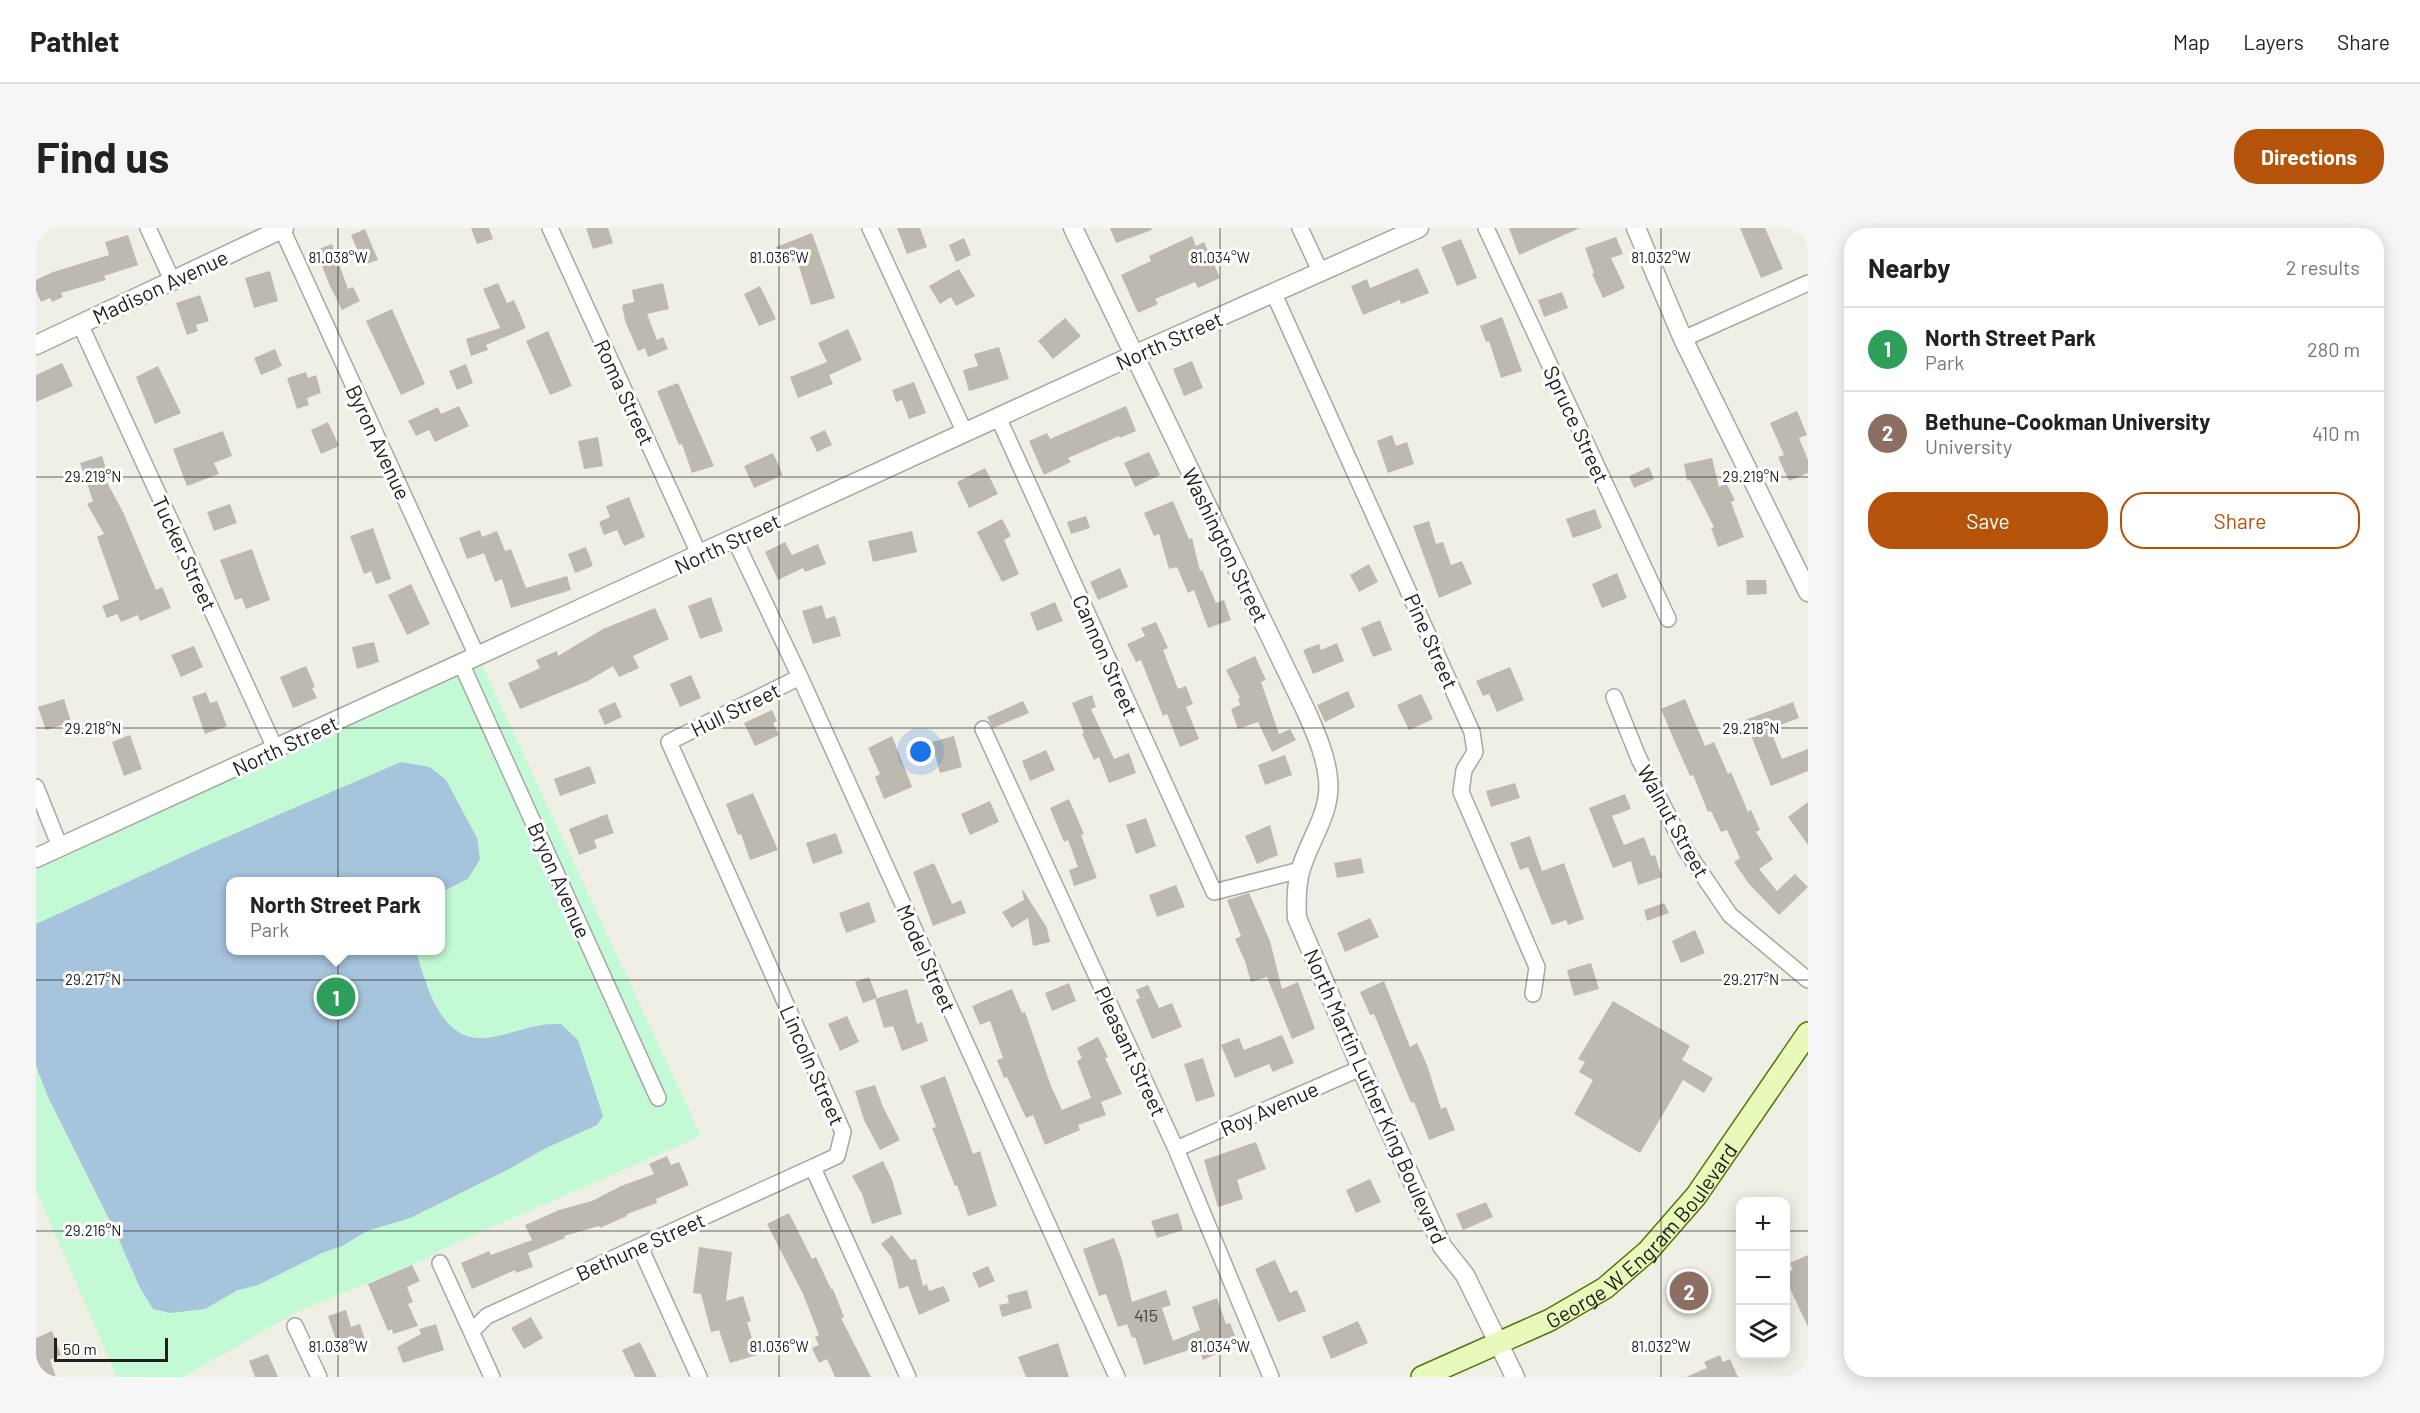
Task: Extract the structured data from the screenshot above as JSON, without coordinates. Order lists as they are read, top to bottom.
{
  "streets": {
    "main road": ["George W Engram Boulevard"],
    "street": [
      "Madison Avenue",
      "North Street",
      "Roma Street",
      "Spruce Street",
      "Byron Avenue",
      "Washington Street",
      "Tucker Street",
      "Pine Street",
      "Cannon Street",
      "Hull Street",
      "Walnut Street",
      "Bryon Avenue",
      "Model Street",
      "Pleasant Street",
      "Lincoln Street",
      "North Martin Luther King Boulevard",
      "Roy Avenue",
      "Bethune Street"
    ]
  },
  "crossings": [
    ["Madison Avenue", "Byron Avenue"],
    ["Madison Avenue", "Tucker Street"],
    ["North Street", "Roma Street"],
    ["North Street", "Byron Avenue"],
    ["North Street", "Washington Street"],
    ["North Street", "Tucker Street"],
    ["North Street", "Pine Street"],
    ["North Street", "Cannon Street"],
    ["North Street", "Bryon Avenue"],
    ["North Street", "Model Street"],
    ["Byron Avenue", "Bryon Avenue"],
    ["Washington Street", "Cannon Street"],
    ["Washington Street", "North Martin Luther King Boulevard"],
    ["Cannon Street", "North Martin Luther King Boulevard"],
    ["Hull Street", "Model Street"],
    ["Hull Street", "Lincoln Street"],
    ["Pleasant Street", "Roy Avenue"],
    ["Lincoln Street", "Bethune Street"],
    ["North Martin Luther King Boulevard", "Roy Avenue"],
    ["North Martin Luther King Boulevard", "George W Engram Boulevard"]
  ],
  "house_numbers": ["415"],
  "scale_bar": "50 m",
  "page": {
    "header": "Pathlet",
    "nav": ["Map", "Layers", "Share"],
    "buttons": [
      "Directions",
      ["Save", "Share"]
    ],
    "title": "Find us",
    "heading": ["Nearby", "2 results"],
    "list": [
      {
        "mark": "1",
        "name": "North Street Park",
        "note": "Park",
        "value": "280 m"
      },
      {
        "mark": "2",
        "name": "Bethune-Cookman University",
        "note": "University",
        "value": "410 m"
      }
    ],
    "popup": ["North Street Park", "Park"],
    "pins": ["1", "2"],
    "map_buttons": ["+", "−"],
    "scale": "50 m"
  },
  "coordinates": [
    "81.038°W",
    "81.036°W",
    "81.034°W",
    "81.032°W",
    "29.219°N",
    "29.218°N",
    "29.217°N",
    "29.216°N"
  ]
}
